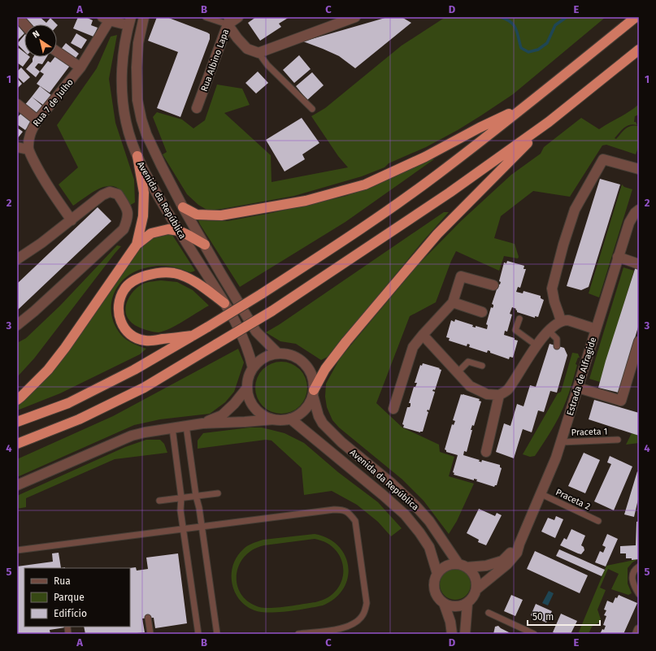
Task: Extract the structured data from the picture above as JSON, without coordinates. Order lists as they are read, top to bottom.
{
  "streets": {
    "street": [
      "Rua Albino Lapa",
      "Rua 7 de Julho",
      "Avenida da República",
      "Estrada de Alfragide"
    ],
    "lane": ["Praceta 1", "Praceta 2"]
  },
  "crossings": [
    ["Avenida da República", "Estrada de Alfragide"],
    ["Estrada de Alfragide", "Praceta 1"],
    ["Estrada de Alfragide", "Praceta 2"]
  ],
  "legend": ["Rua", "Parque", "Edifício"],
  "scale_bar": "50 m",
  "north": "top left",
  "grid": {
    "columns": [
      "A",
      "B",
      "C",
      "D",
      "E"
    ],
    "rows": [
      "1",
      "2",
      "3",
      "4",
      "5"
    ]
  }
}
